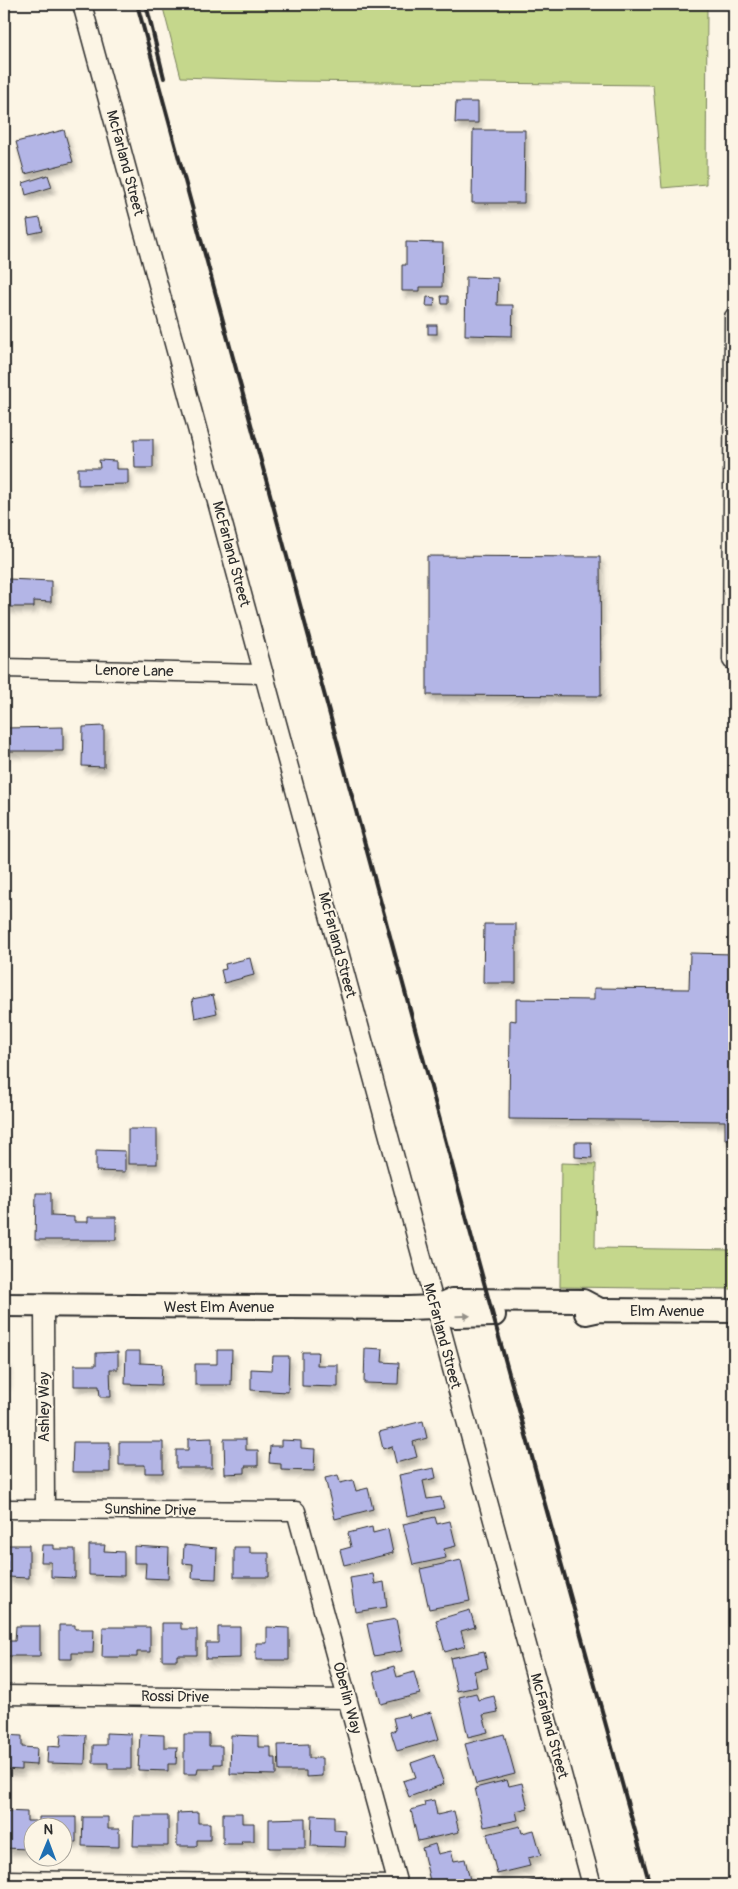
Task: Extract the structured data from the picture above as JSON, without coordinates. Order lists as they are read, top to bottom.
{
  "streets": {
    "street": [
      "McFarland Street",
      "Lenore Lane",
      "West Elm Avenue",
      "Elm Avenue",
      "Ashley Way",
      "Sunshine Drive",
      "Rossi Drive",
      "Oberlin Way"
    ]
  },
  "crossings": [
    ["McFarland Street", "Lenore Lane"],
    ["McFarland Street", "West Elm Avenue"],
    ["West Elm Avenue", "Elm Avenue"],
    ["West Elm Avenue", "Ashley Way"],
    ["Ashley Way", "Sunshine Drive"],
    ["Sunshine Drive", "Oberlin Way"],
    ["Rossi Drive", "Oberlin Way"]
  ],
  "north": "top"
}
